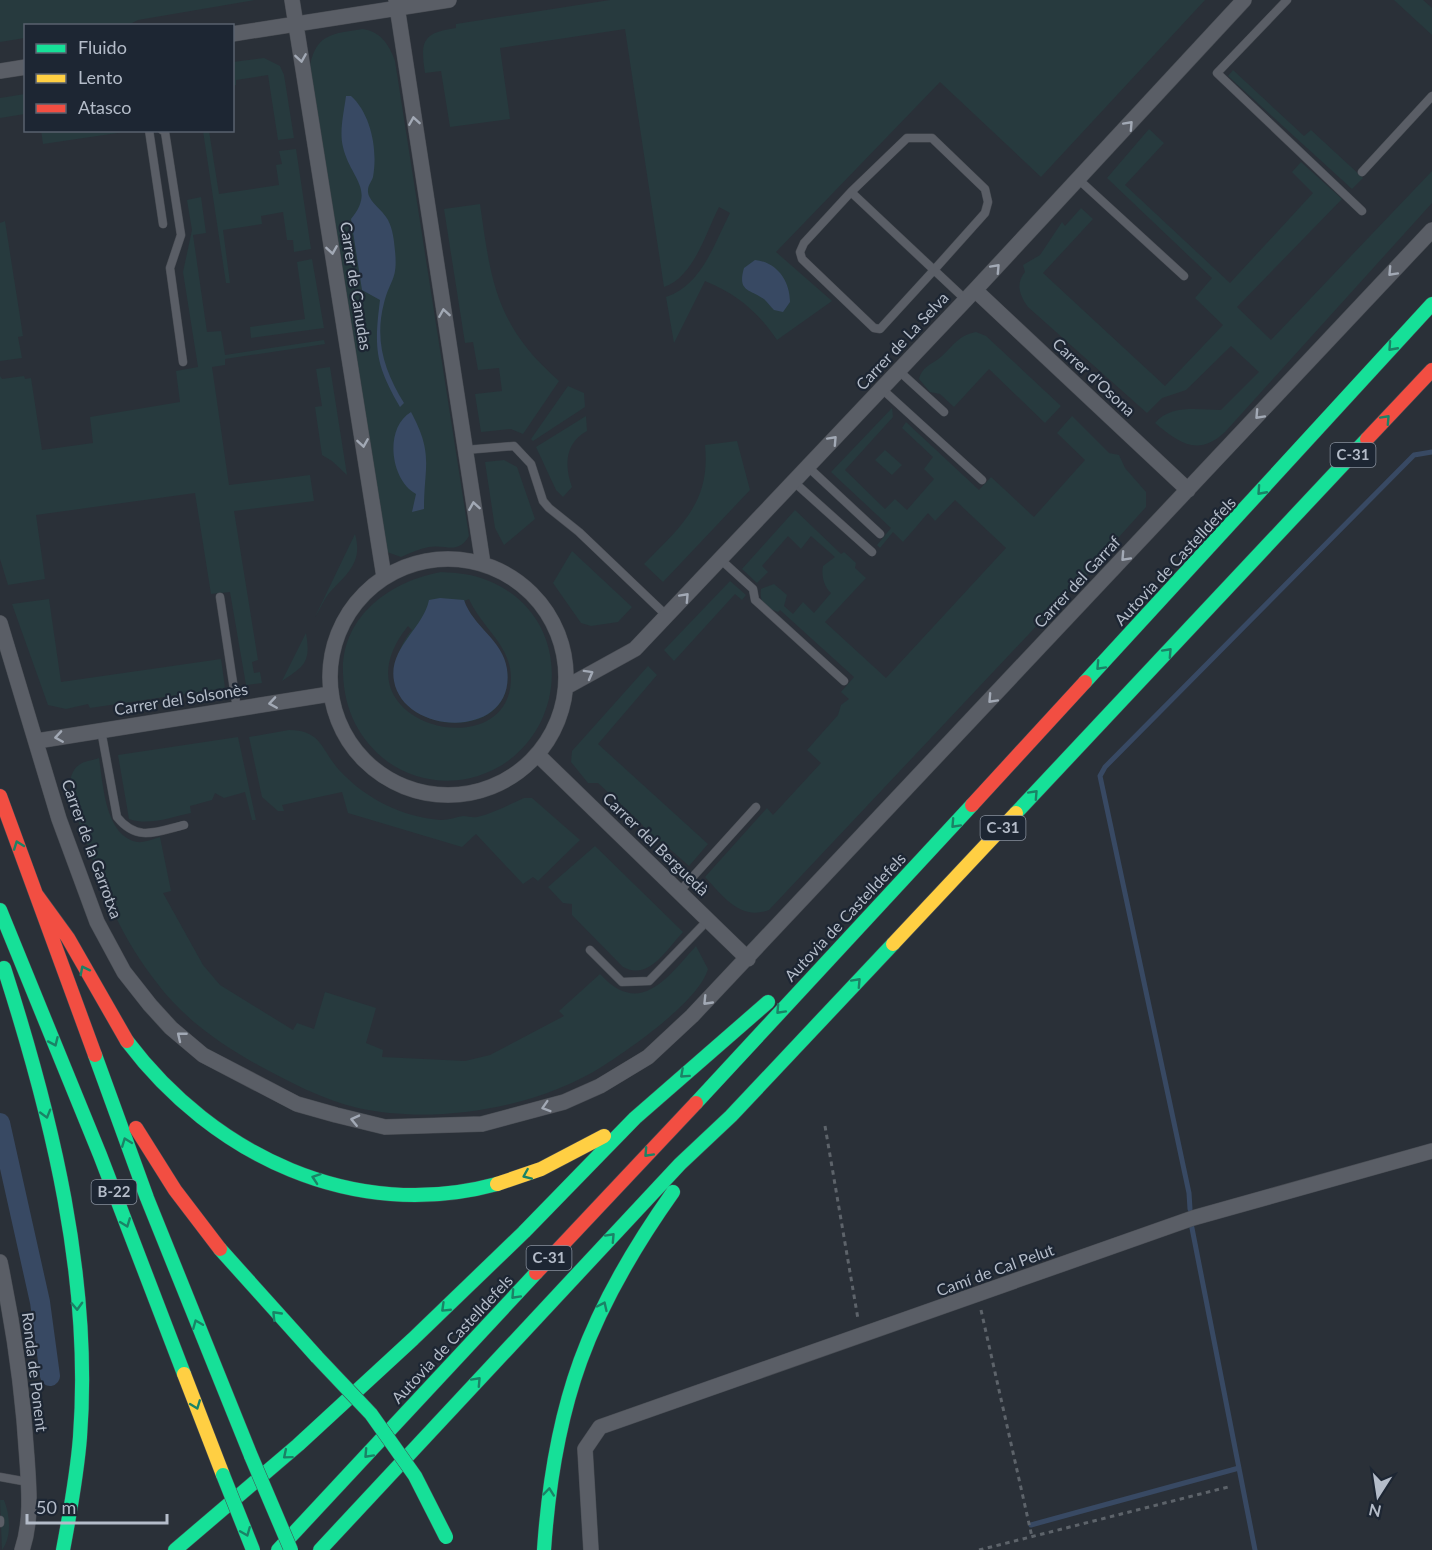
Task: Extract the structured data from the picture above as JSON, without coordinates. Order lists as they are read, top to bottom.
{
  "streets": {
    "highway": ["C-31", "Autovia de Castelldefels", "B-22"],
    "street": [
      "Carrer de Canudas",
      "Carrer de La Selva",
      "Carrer d'Osona",
      "Carrer del Garraf",
      "Carrer del Solsonès",
      "Carrer del Berguedà",
      "Carrer de la Garrotxa",
      "Camí de Cal Pelut",
      "Ronda de Ponent"
    ]
  },
  "crossings": [
    ["Carrer de La Selva", "Carrer d'Osona"],
    ["Carrer d'Osona", "Carrer del Garraf"],
    ["Carrer del Garraf", "Carrer del Berguedà"],
    ["Carrer del Garraf", "Carrer de la Garrotxa"],
    ["Carrer del Solsonès", "Carrer de la Garrotxa"],
    ["Carrer del Berguedà", "Carrer de la Garrotxa"]
  ],
  "one_way": ["Carrer de La Selva", "Carrer del Garraf", "Carrer del Solsonès"],
  "legend": ["Fluido", "Lento", "Atasco"],
  "scale_bar": "50 m",
  "north": "bottom"
}
